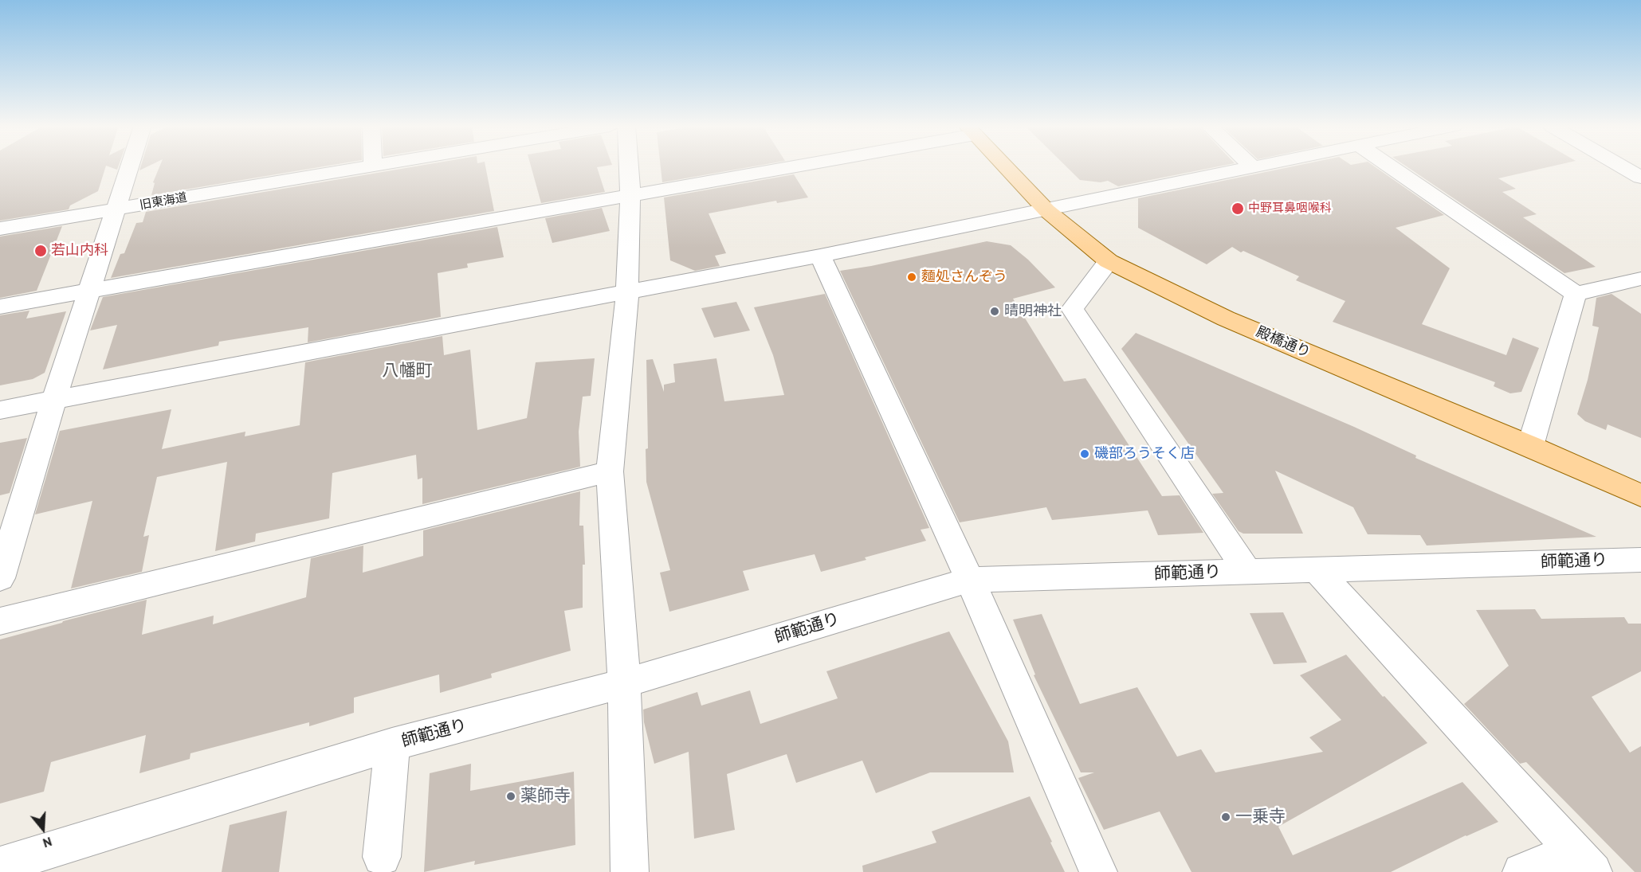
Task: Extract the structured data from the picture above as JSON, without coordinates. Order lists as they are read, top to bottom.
{
  "streets": {
    "main road": ["殿橋通り"],
    "street": ["旧東海道", "師範通り"]
  },
  "districts": ["八幡町"],
  "places": [
    "中野耳鼻咽喉科",
    "若山内科",
    "麵処さんぞう",
    "晴明神社",
    "磯部ろうそく店",
    "薬師寺",
    "一乗寺"
  ],
  "north": "bottom"
}
